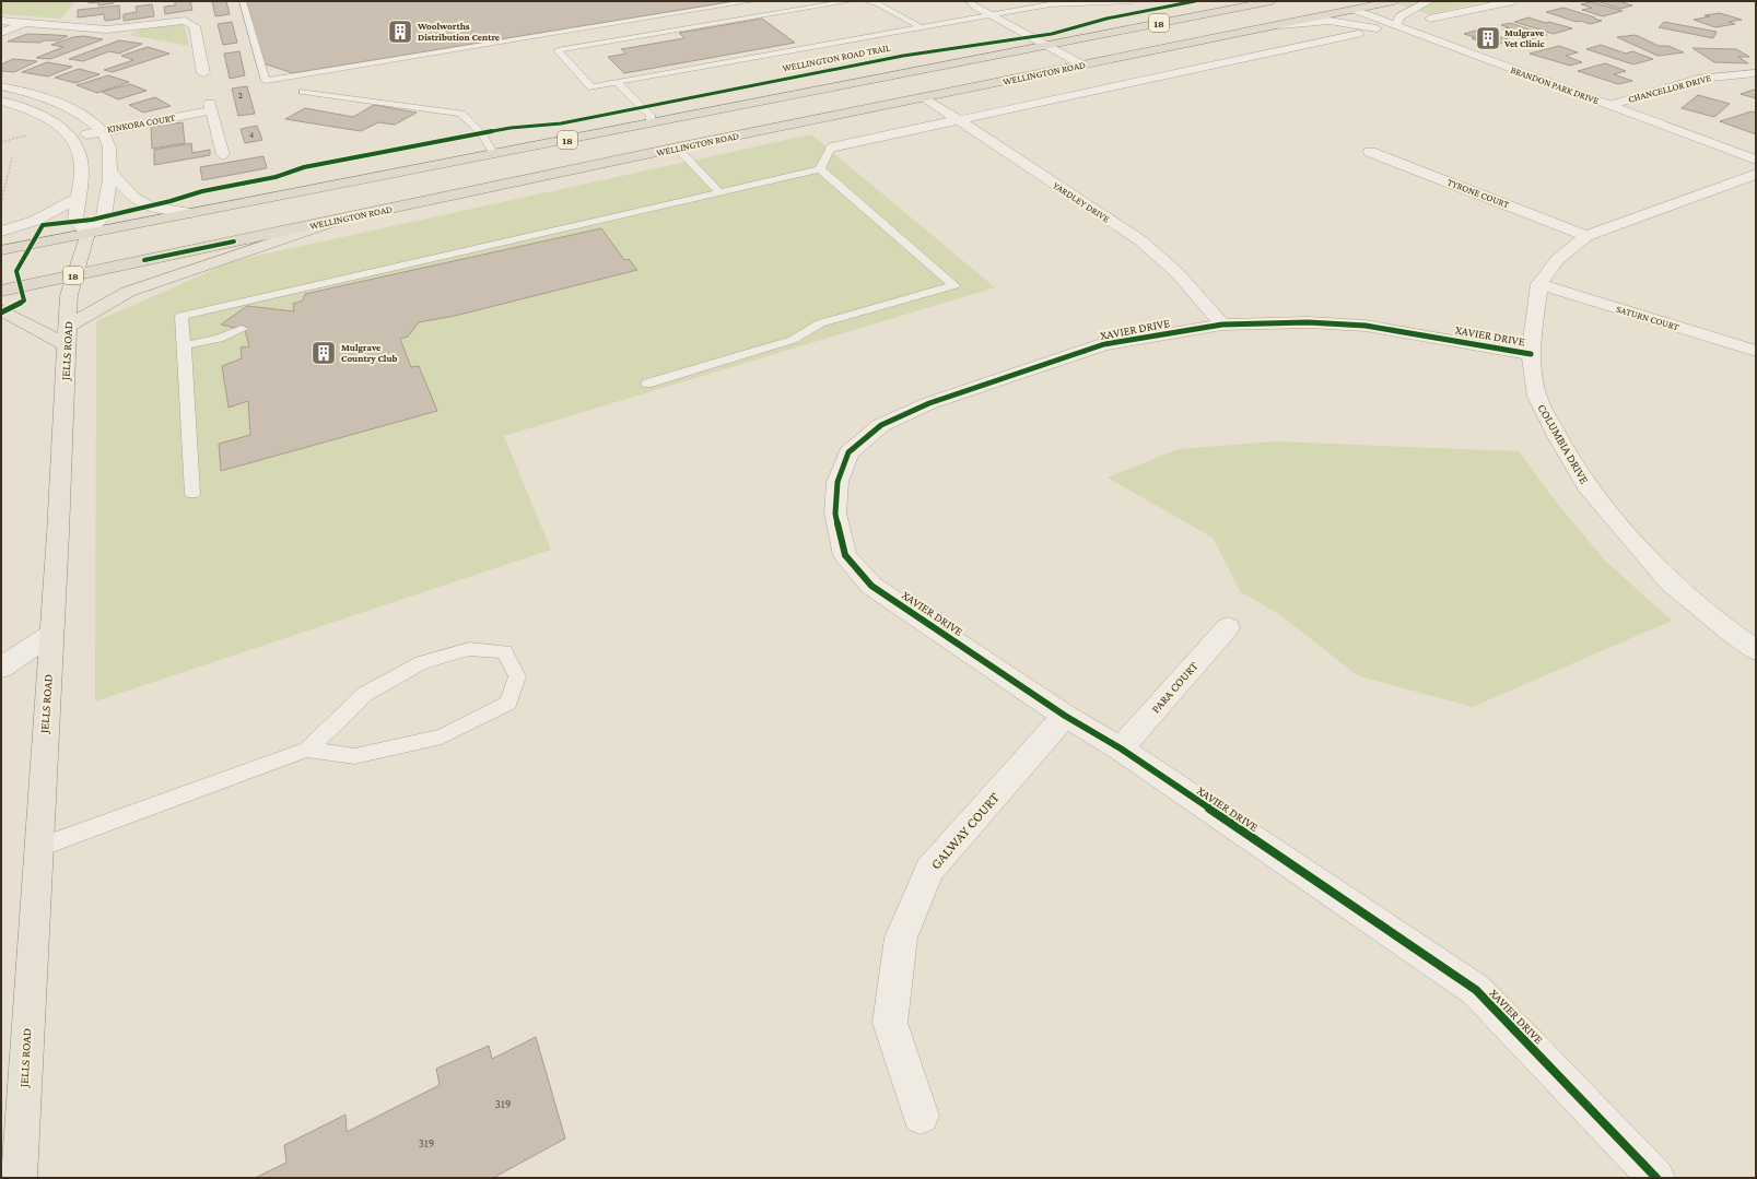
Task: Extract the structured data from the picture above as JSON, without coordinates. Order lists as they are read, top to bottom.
{
  "streets": {
    "highway": ["18", "WELLINGTON ROAD"],
    "main road": ["JELLS ROAD"],
    "street": [
      "BRANDON PARK DRIVE",
      "CHANCELLOR DRIVE",
      "KINKORA COURT",
      "TYRONE COURT",
      "YARDLEY DRIVE",
      "SATURN COURT",
      "XAVIER DRIVE",
      "COLUMBIA DRIVE",
      "PARA COURT",
      "GALWAY COURT"
    ],
    "cycle path": ["WELLINGTON ROAD TRAIL"]
  },
  "crossings": [
    ["18", "JELLS ROAD"],
    ["WELLINGTON ROAD", "BRANDON PARK DRIVE"],
    ["WELLINGTON ROAD", "YARDLEY DRIVE"],
    ["WELLINGTON ROAD", "JELLS ROAD"],
    ["BRANDON PARK DRIVE", "CHANCELLOR DRIVE"],
    ["TYRONE COURT", "COLUMBIA DRIVE"],
    ["YARDLEY DRIVE", "XAVIER DRIVE"],
    ["SATURN COURT", "COLUMBIA DRIVE"],
    ["XAVIER DRIVE", "COLUMBIA DRIVE"],
    ["XAVIER DRIVE", "PARA COURT"],
    ["XAVIER DRIVE", "GALWAY COURT"]
  ],
  "places": {
    "building": ["Woolworths Distribution Centre", "Mulgrave Vet Clinic", "Mulgrave Country Club"]
  },
  "house_numbers": [
    "2",
    "4",
    "319",
    "319"
  ]
}
